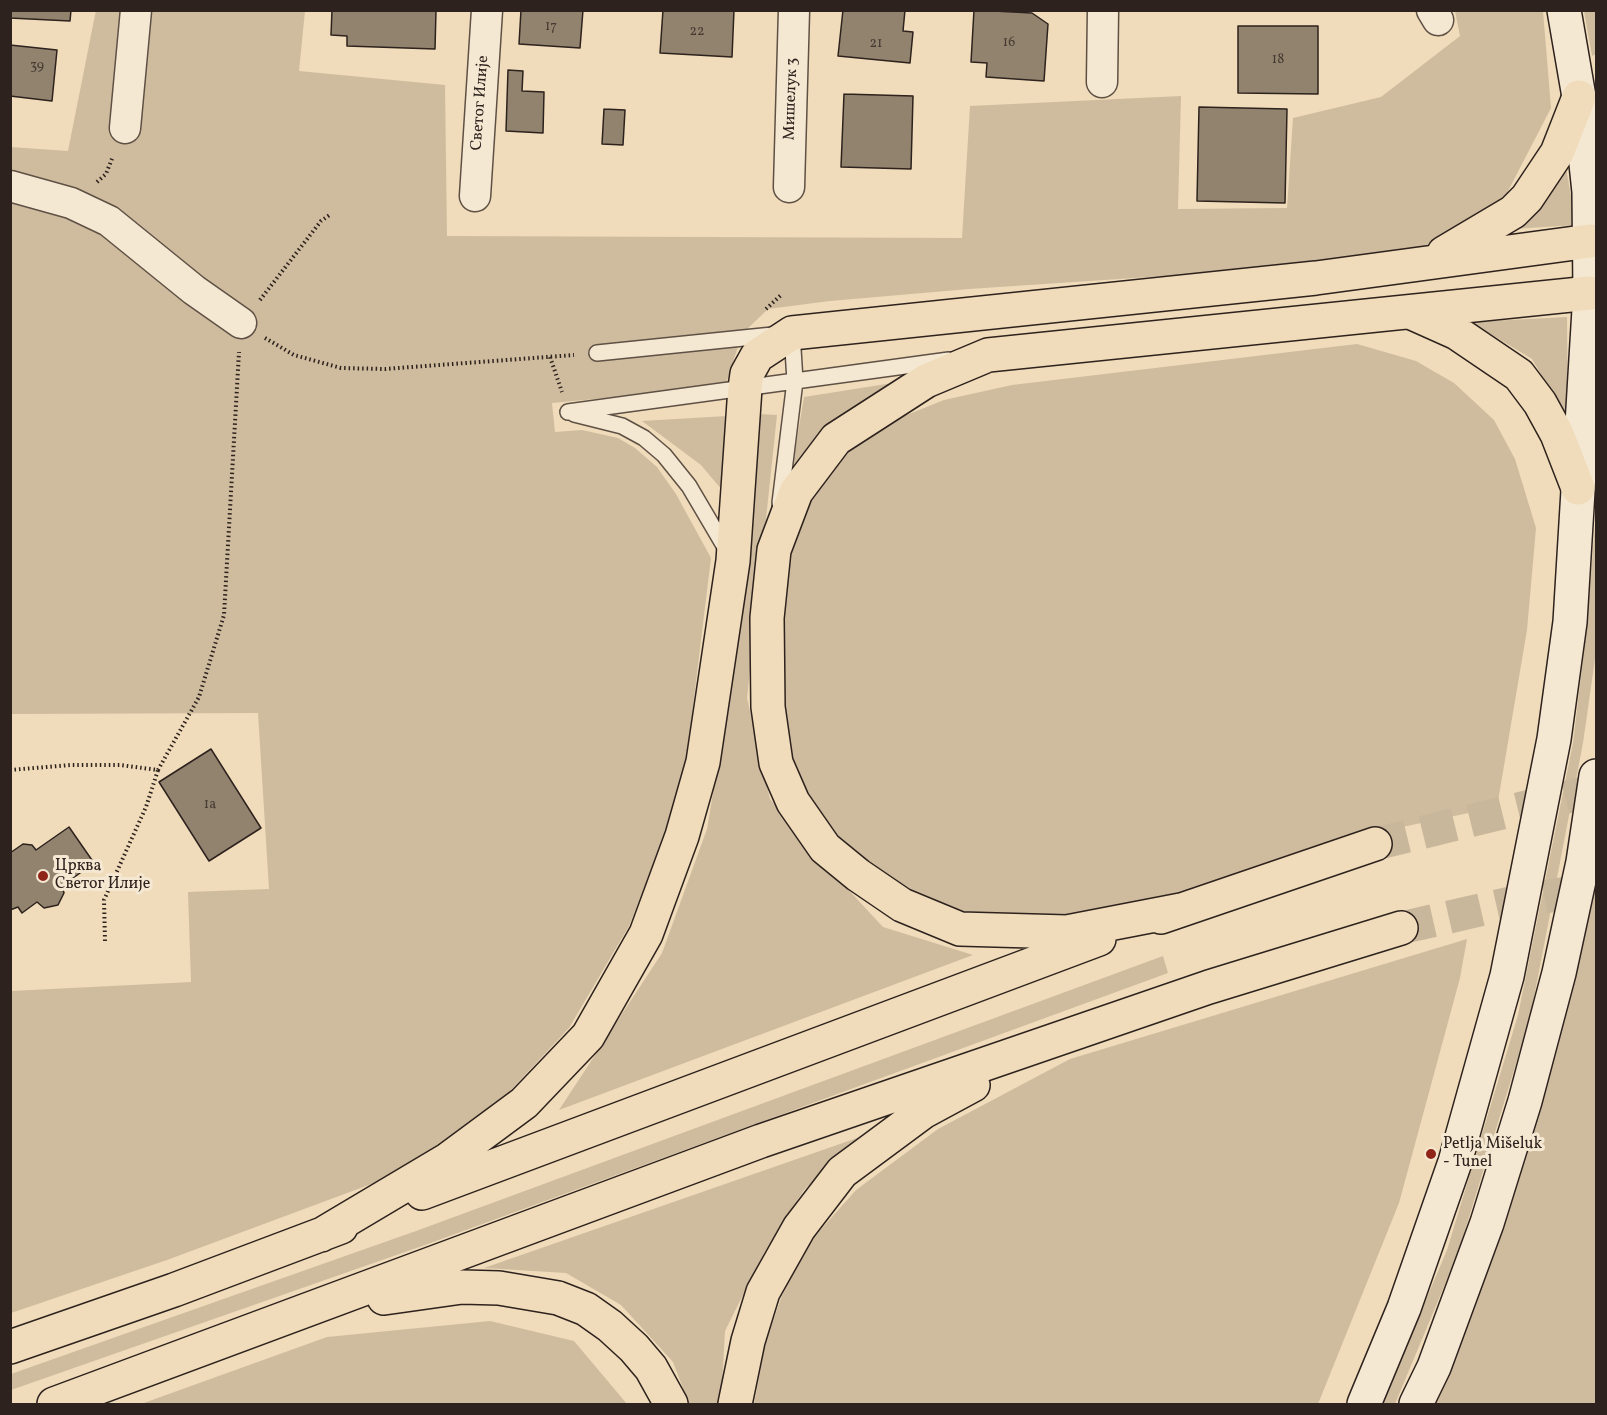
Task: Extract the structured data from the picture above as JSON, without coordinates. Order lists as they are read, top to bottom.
{
  "streets": {
    "street": ["Мишелук 3", "Светог Илије"]
  },
  "places": ["Црква Светог Илије", "Petlja Mišeluk - Tunel"],
  "house_numbers": [
    "17",
    "22",
    "16",
    "21",
    "18",
    "39",
    "1a"
  ]
}
